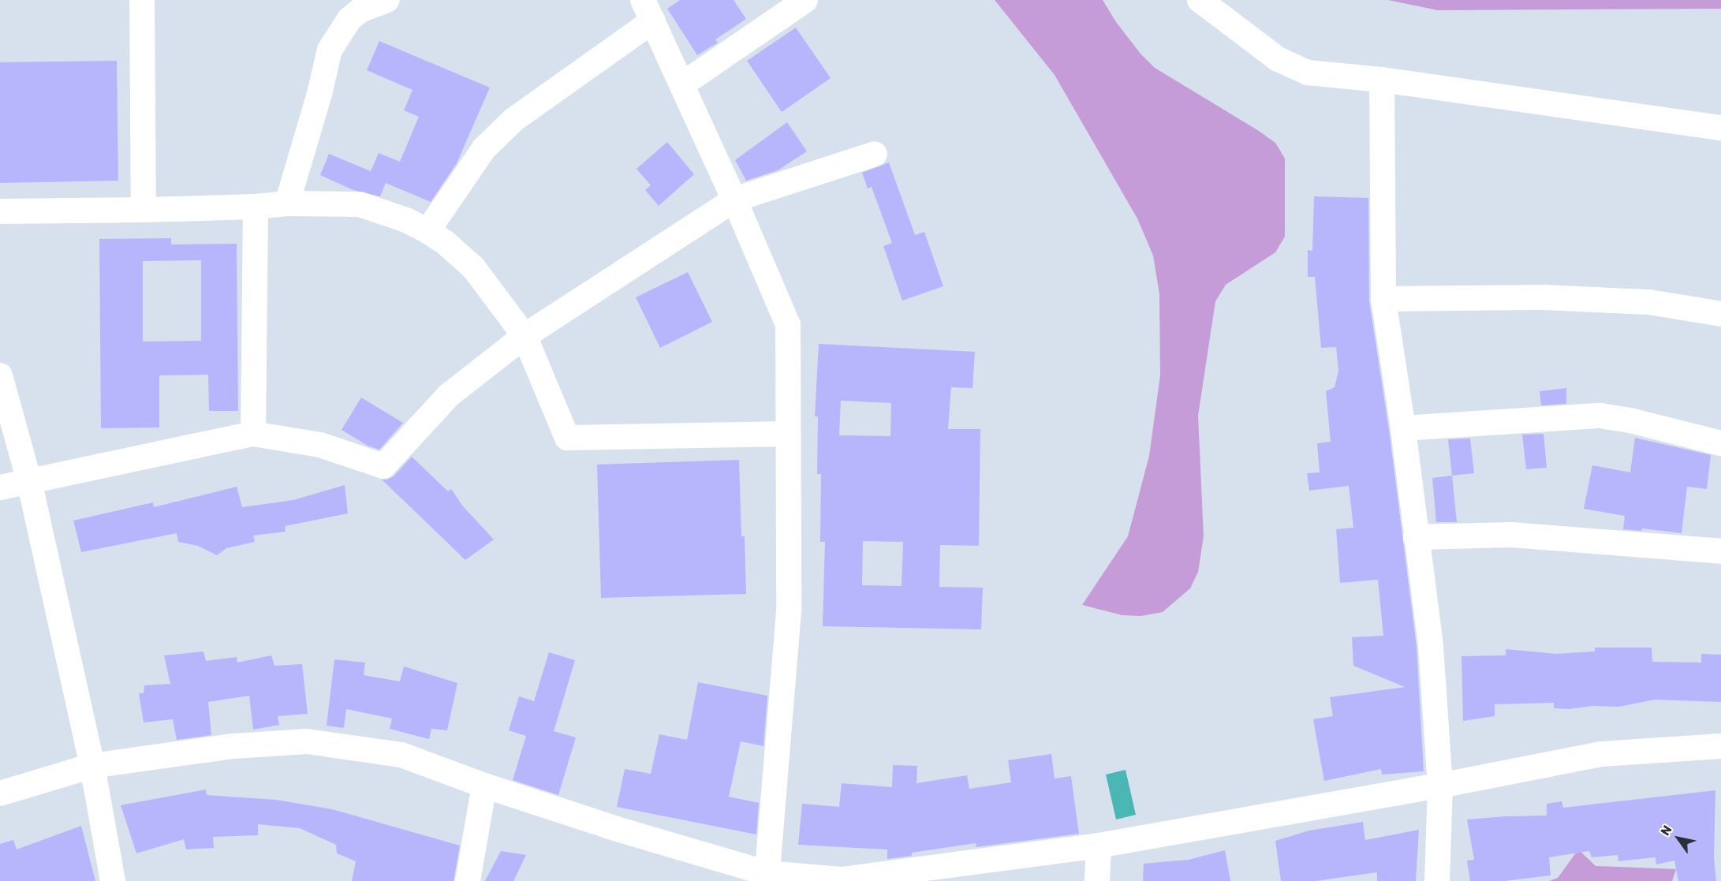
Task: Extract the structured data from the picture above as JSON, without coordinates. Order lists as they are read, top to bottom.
{
  "north": "top left"
}
